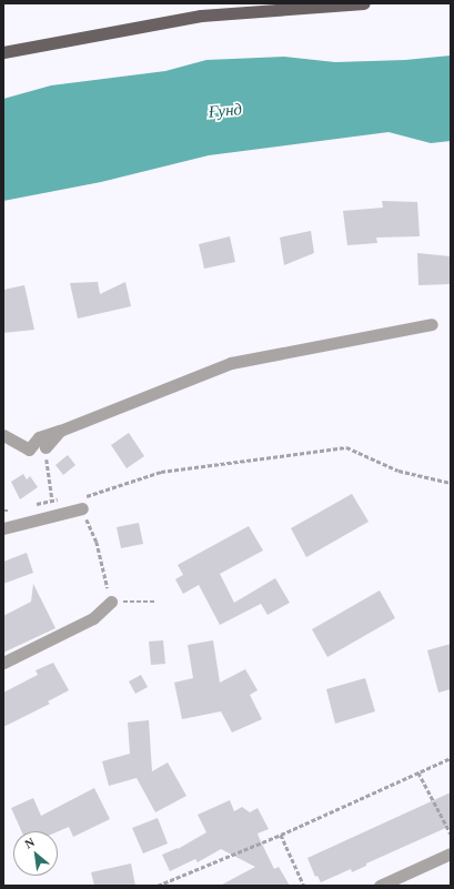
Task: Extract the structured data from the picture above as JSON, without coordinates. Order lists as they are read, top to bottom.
{
  "water": ["Ғунд"],
  "north": "top left"
}
